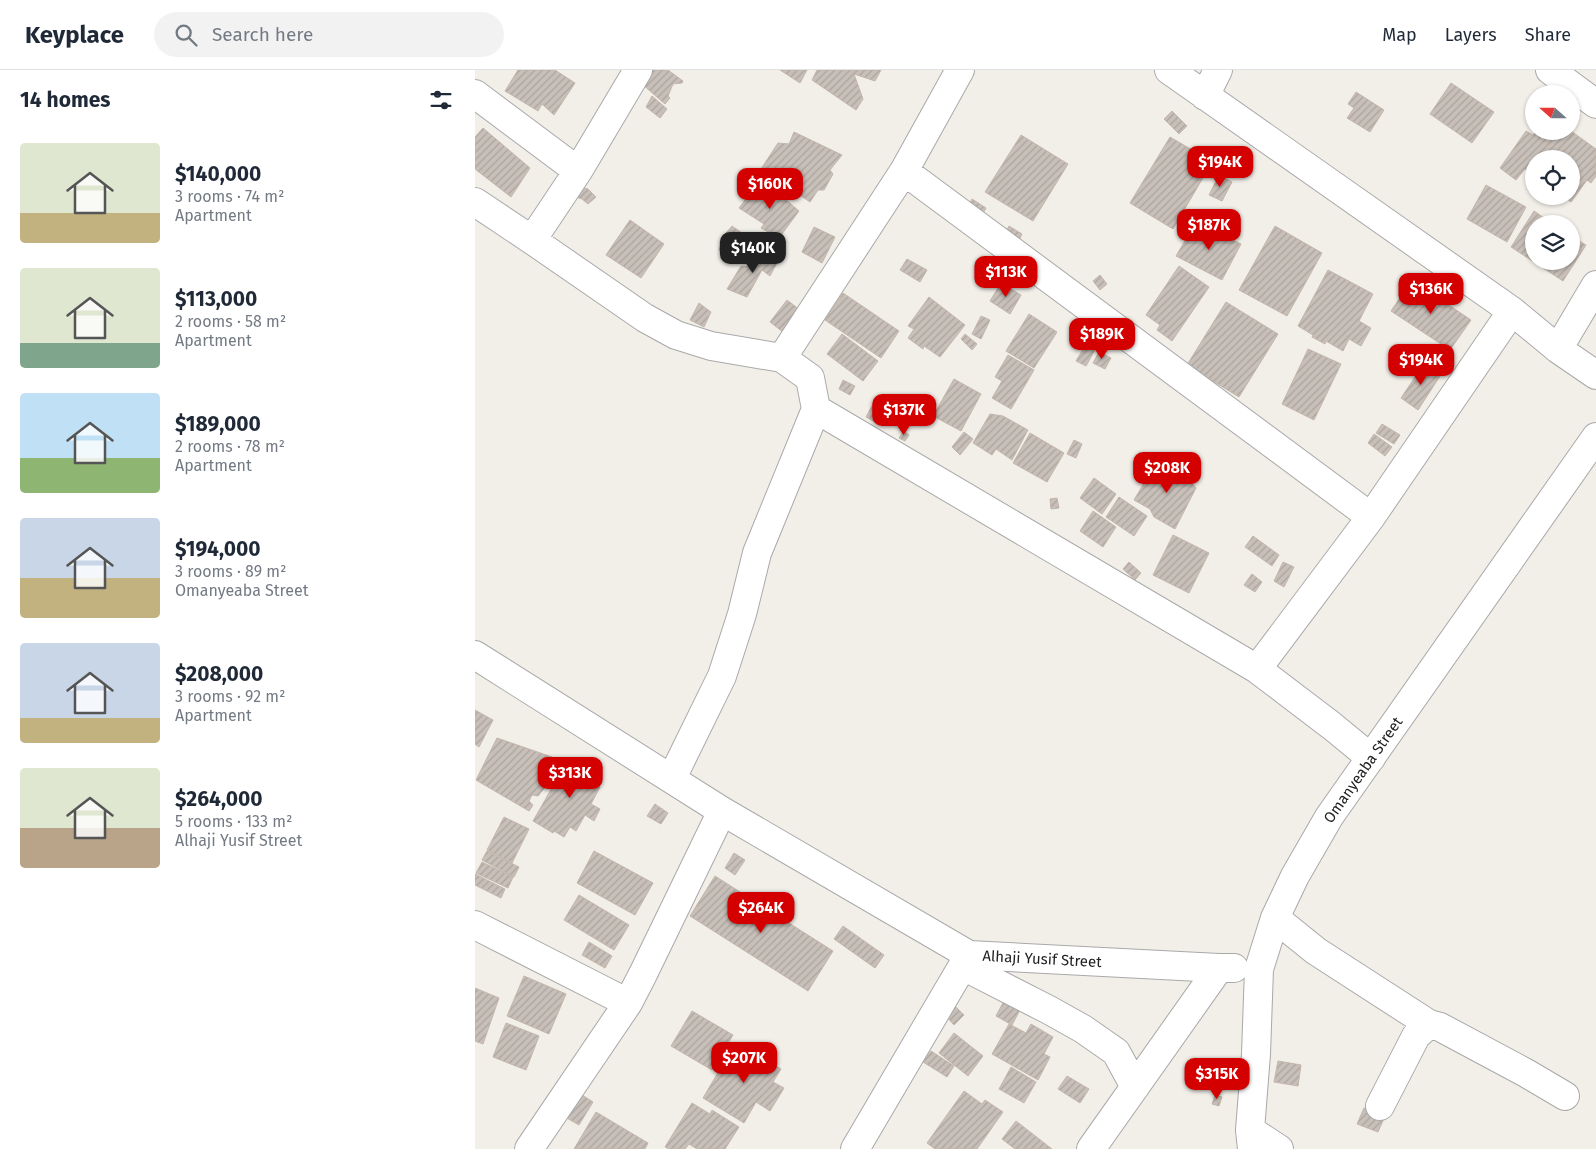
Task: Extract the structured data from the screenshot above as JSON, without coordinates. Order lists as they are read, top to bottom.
{
  "streets": {
    "street": ["Omanyeaba Street", "Alhaji Yusif Street"]
  },
  "crossings": [
    ["Omanyeaba Street", "Alhaji Yusif Street"]
  ],
  "north": "left",
  "page": {
    "header": "Keyplace",
    "search": "Search here",
    "nav": ["Map", "Layers", "Share"],
    "heading": "14 homes",
    "list": [
      {
        "name": "$140,000",
        "note": "3 rooms · 74 m² · Apartment"
      },
      {
        "name": "$113,000",
        "note": "2 rooms · 58 m² · Apartment"
      },
      {
        "name": "$189,000",
        "note": "2 rooms · 78 m² · Apartment"
      },
      {
        "name": "$194,000",
        "note": "3 rooms · 89 m² · Omanyeaba Street"
      },
      {
        "name": "$208,000",
        "note": "3 rooms · 92 m² · Apartment"
      },
      {
        "name": "$264,000",
        "note": "5 rooms · 133 m² · Alhaji Yusif Street"
      }
    ],
    "price": [
      "$194K",
      "$160K",
      "$187K",
      "$140K",
      "$113K",
      "$136K",
      "$189K",
      "$194K",
      "$137K",
      "$208K",
      "$313K",
      "$264K",
      "$207K",
      "$315K"
    ]
  }
}
